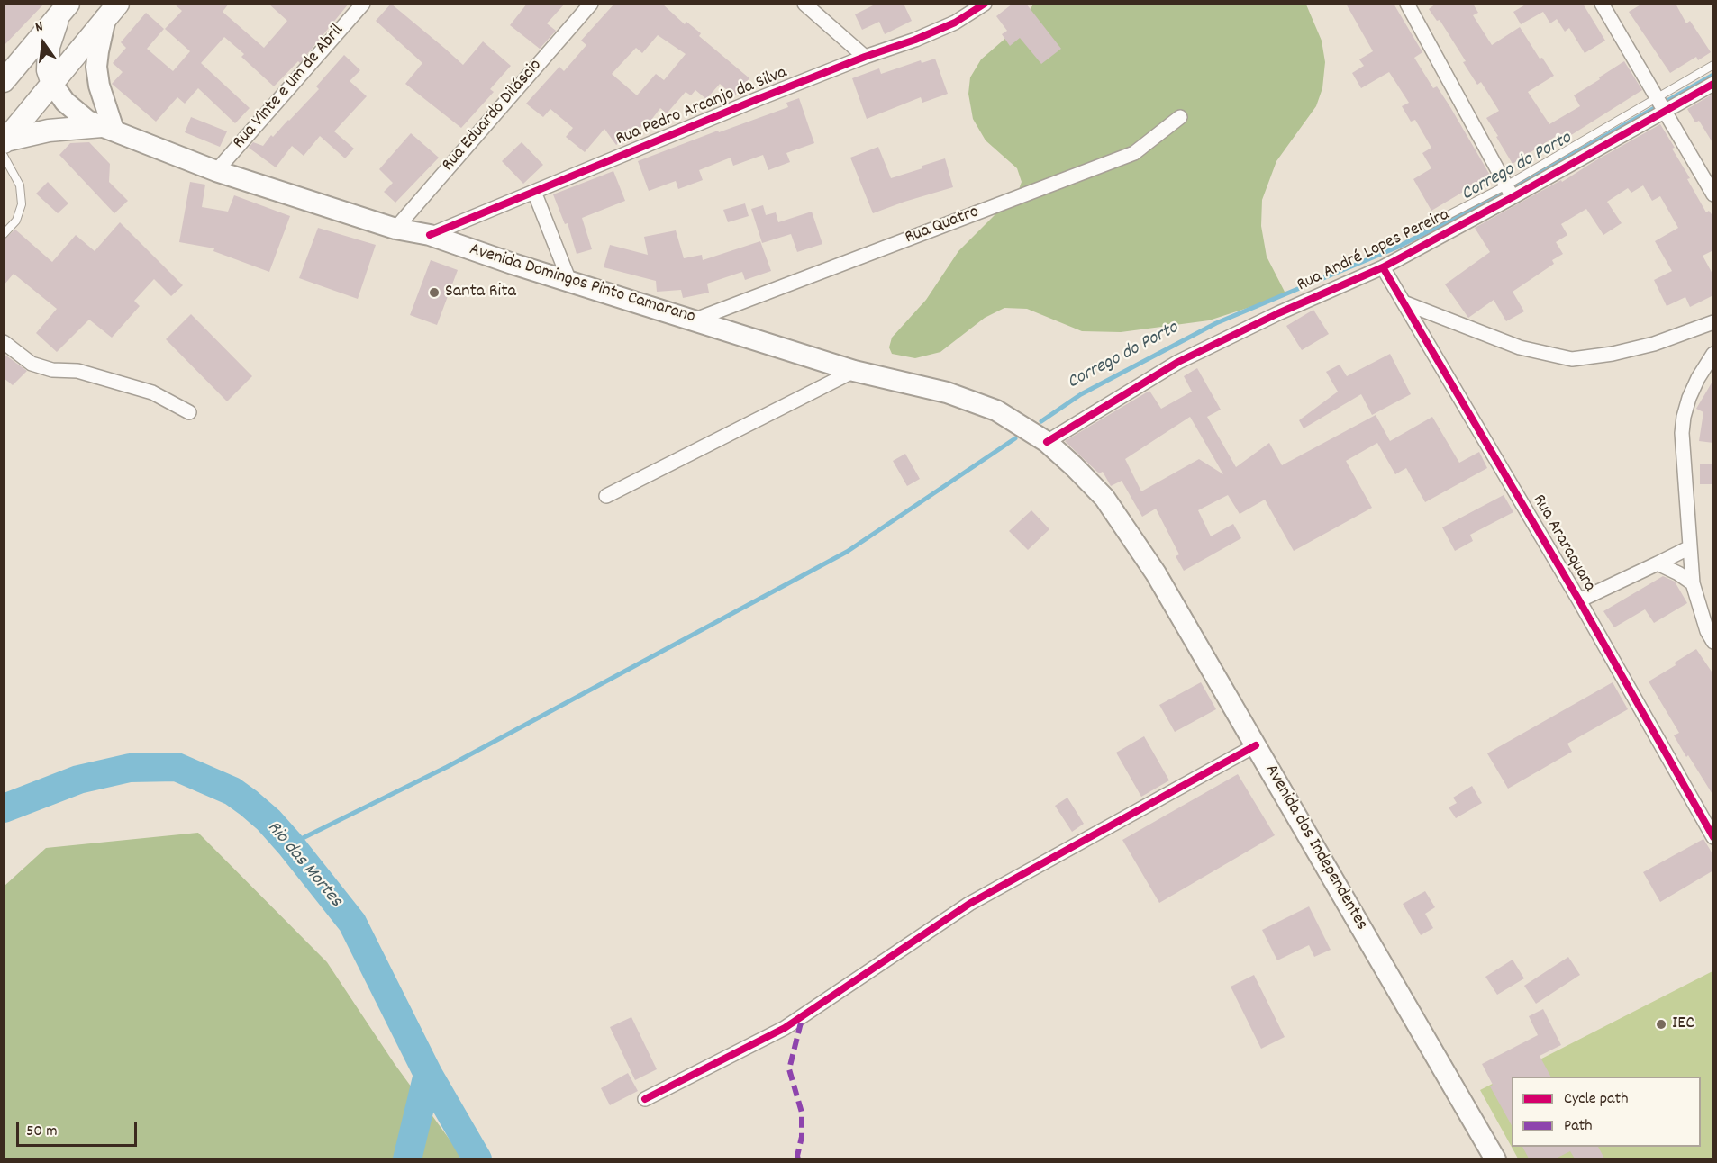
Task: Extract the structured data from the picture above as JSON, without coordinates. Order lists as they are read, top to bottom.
{
  "streets": {
    "main road": ["Avenida Domingos Pinto Camarano", "Avenida dos Independentes"],
    "street": [
      "Rua Vinte e Um de Abril",
      "Rua Pedro Arcanjo da Silva",
      "Rua Eduardo Diláscio",
      "Rua Quatro",
      "Rua André Lopes Pereira",
      "Rua Araraquara"
    ]
  },
  "crossings": [
    ["Rua Vinte e Um de Abril", "Avenida Domingos Pinto Camarano"],
    ["Rua Pedro Arcanjo da Silva", "Avenida Domingos Pinto Camarano"],
    ["Rua Eduardo Diláscio", "Avenida Domingos Pinto Camarano"],
    ["Rua Quatro", "Avenida Domingos Pinto Camarano"],
    ["Rua André Lopes Pereira", "Avenida Domingos Pinto Camarano"],
    ["Rua André Lopes Pereira", "Rua Araraquara"],
    ["Rua André Lopes Pereira", "Avenida dos Independentes"],
    ["Avenida Domingos Pinto Camarano", "Avenida dos Independentes"]
  ],
  "water": ["Corrego do Porto", "Rio das Mortes"],
  "places": ["Santa Rita", "IEC"],
  "legend": ["Cycle path", "Path"],
  "scale_bar": "50 m",
  "north": "top"
}
